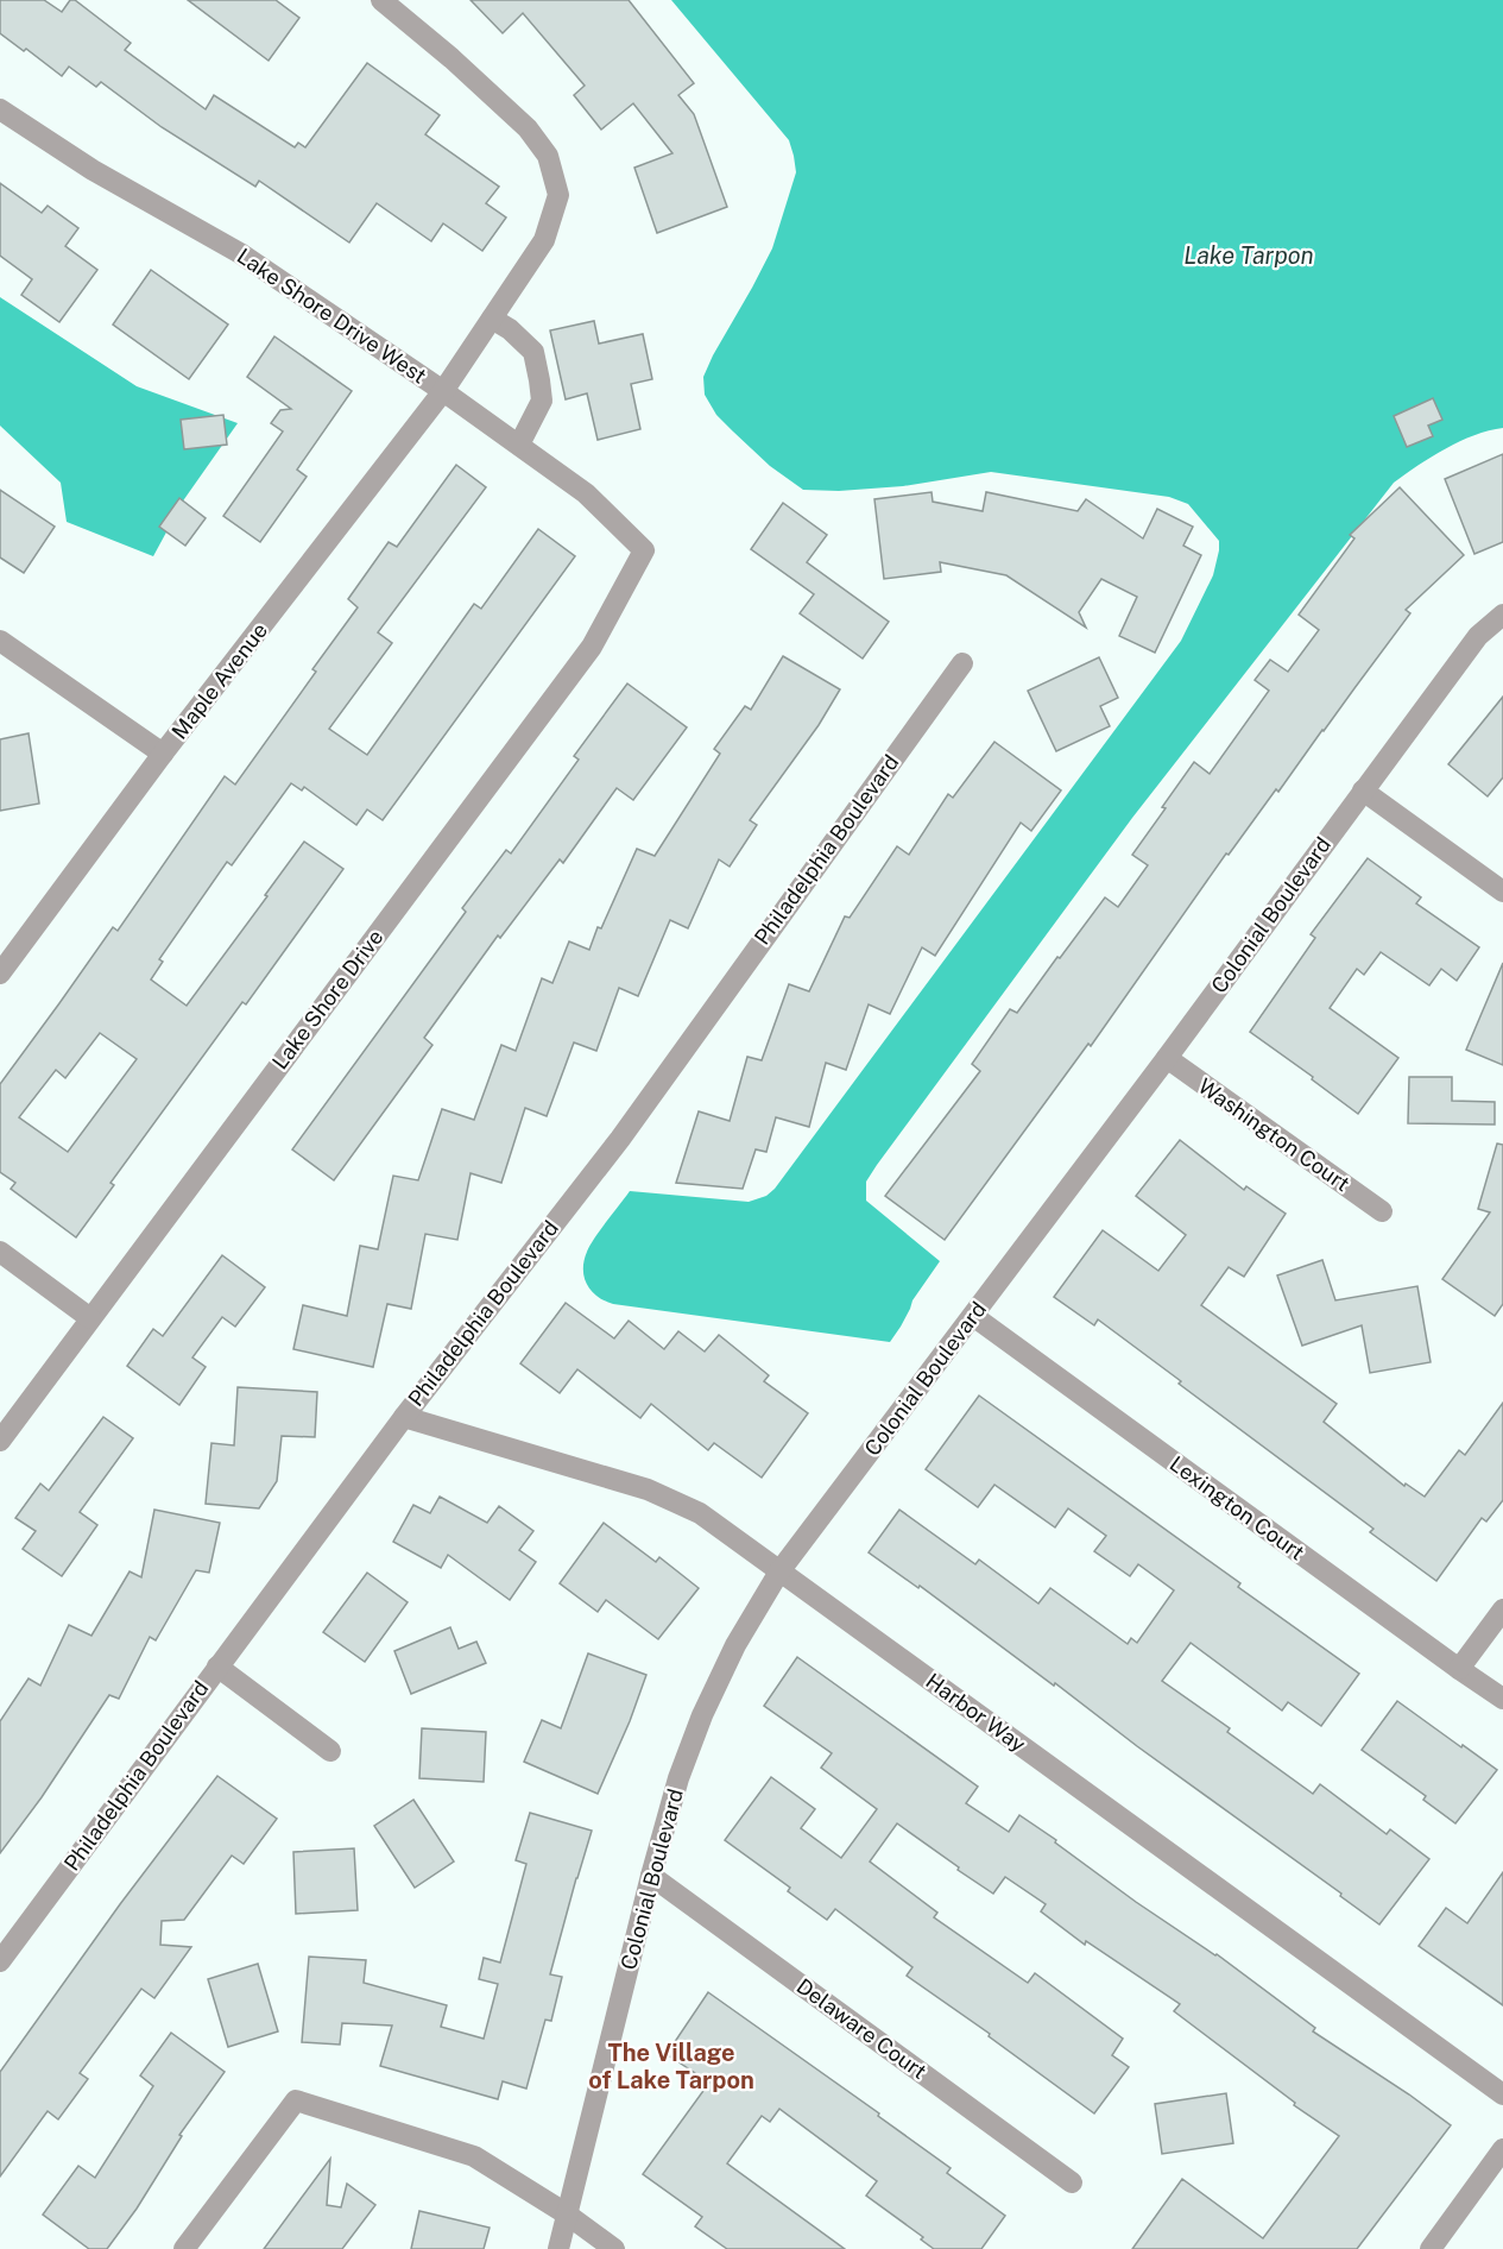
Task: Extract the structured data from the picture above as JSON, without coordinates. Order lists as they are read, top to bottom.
{
  "streets": {
    "street": [
      "Lake Shore Drive West",
      "Maple Avenue",
      "Philadelphia Boulevard",
      "Colonial Boulevard",
      "Lake Shore Drive",
      "Washington Court",
      "Lexington Court",
      "Harbor Way",
      "Delaware Court"
    ]
  },
  "crossings": [
    ["Lake Shore Drive West", "Maple Avenue"],
    ["Lake Shore Drive West", "Lake Shore Drive"],
    ["Philadelphia Boulevard", "Harbor Way"],
    ["Colonial Boulevard", "Washington Court"],
    ["Colonial Boulevard", "Lexington Court"],
    ["Colonial Boulevard", "Harbor Way"],
    ["Colonial Boulevard", "Delaware Court"]
  ],
  "districts": ["The Village of Lake Tarpon"],
  "water": ["Lake Tarpon"]
}
